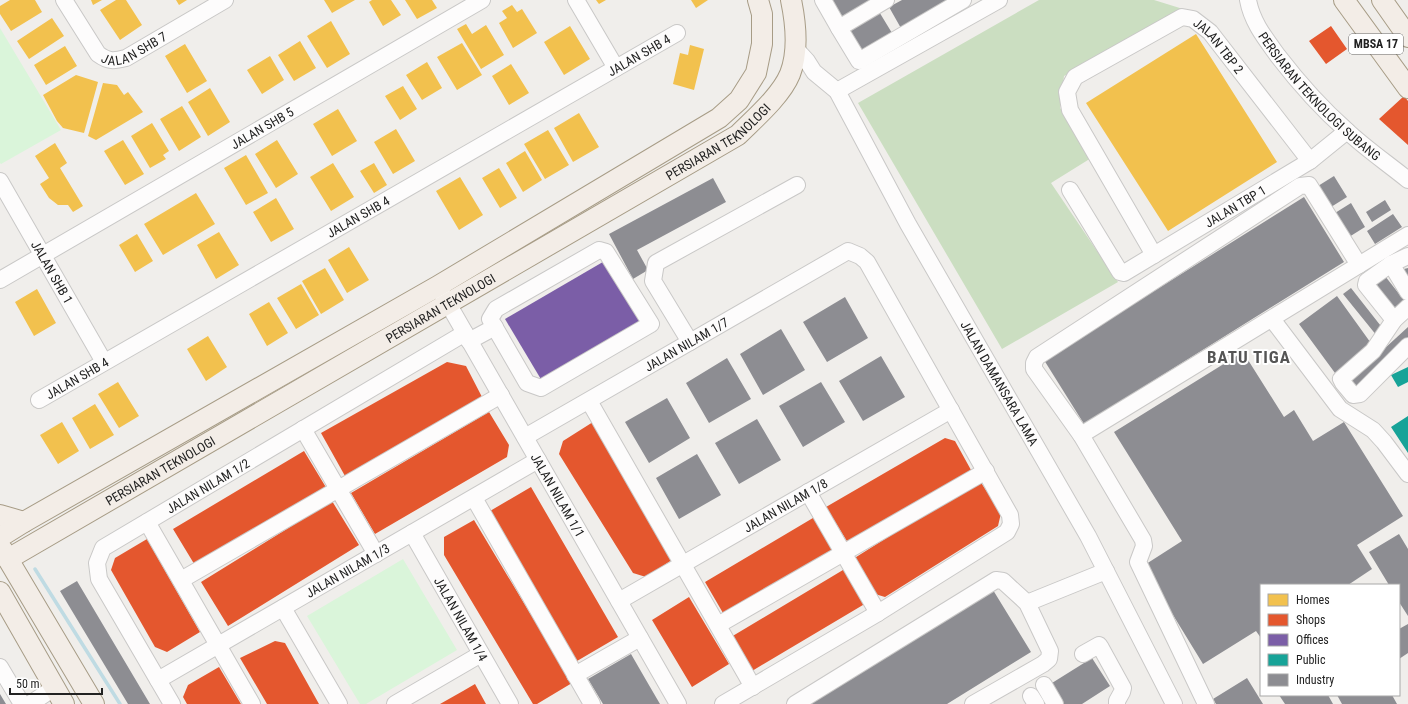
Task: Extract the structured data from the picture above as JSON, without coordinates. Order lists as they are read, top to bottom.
{
  "streets": {
    "main road": ["MBSA 17", "PERSIARAN TEKNOLOGI"],
    "street": [
      "JALAN SHB 7",
      "JALAN TBP 2",
      "JALAN SHB 4",
      "PERSIARAN TEKNOLOGI SUBANG",
      "JALAN SHB 5",
      "JALAN TBP 1",
      "JALAN SHB 1",
      "JALAN NILAM 1/7",
      "JALAN DAMANSARA LAMA",
      "JALAN NILAM 1/2",
      "JALAN NILAM 1/1",
      "JALAN NILAM 1/8",
      "JALAN NILAM 1/3",
      "JALAN NILAM 1/4"
    ]
  },
  "crossings": [
    ["JALAN TBP 2", "JALAN TBP 1"],
    ["JALAN SHB 4", "JALAN SHB 1"],
    ["PERSIARAN TEKNOLOGI SUBANG", "JALAN TBP 1"],
    ["JALAN SHB 5", "JALAN SHB 1"],
    ["PERSIARAN TEKNOLOGI", "JALAN DAMANSARA LAMA"],
    ["PERSIARAN TEKNOLOGI", "JALAN NILAM 1/1"],
    ["JALAN NILAM 1/7", "JALAN NILAM 1/1"],
    ["JALAN NILAM 1/7", "JALAN NILAM 1/8"],
    ["JALAN NILAM 1/2", "JALAN NILAM 1/1"],
    ["JALAN NILAM 1/2", "JALAN NILAM 1/3"],
    ["JALAN NILAM 1/1", "JALAN NILAM 1/8"],
    ["JALAN NILAM 1/1", "JALAN NILAM 1/3"],
    ["JALAN NILAM 1/3", "JALAN NILAM 1/4"]
  ],
  "districts": ["BATU TIGA"],
  "legend": [
    "Homes",
    "Shops",
    "Offices",
    "Public",
    "Industry"
  ],
  "scale_bar": "50 m"
}
